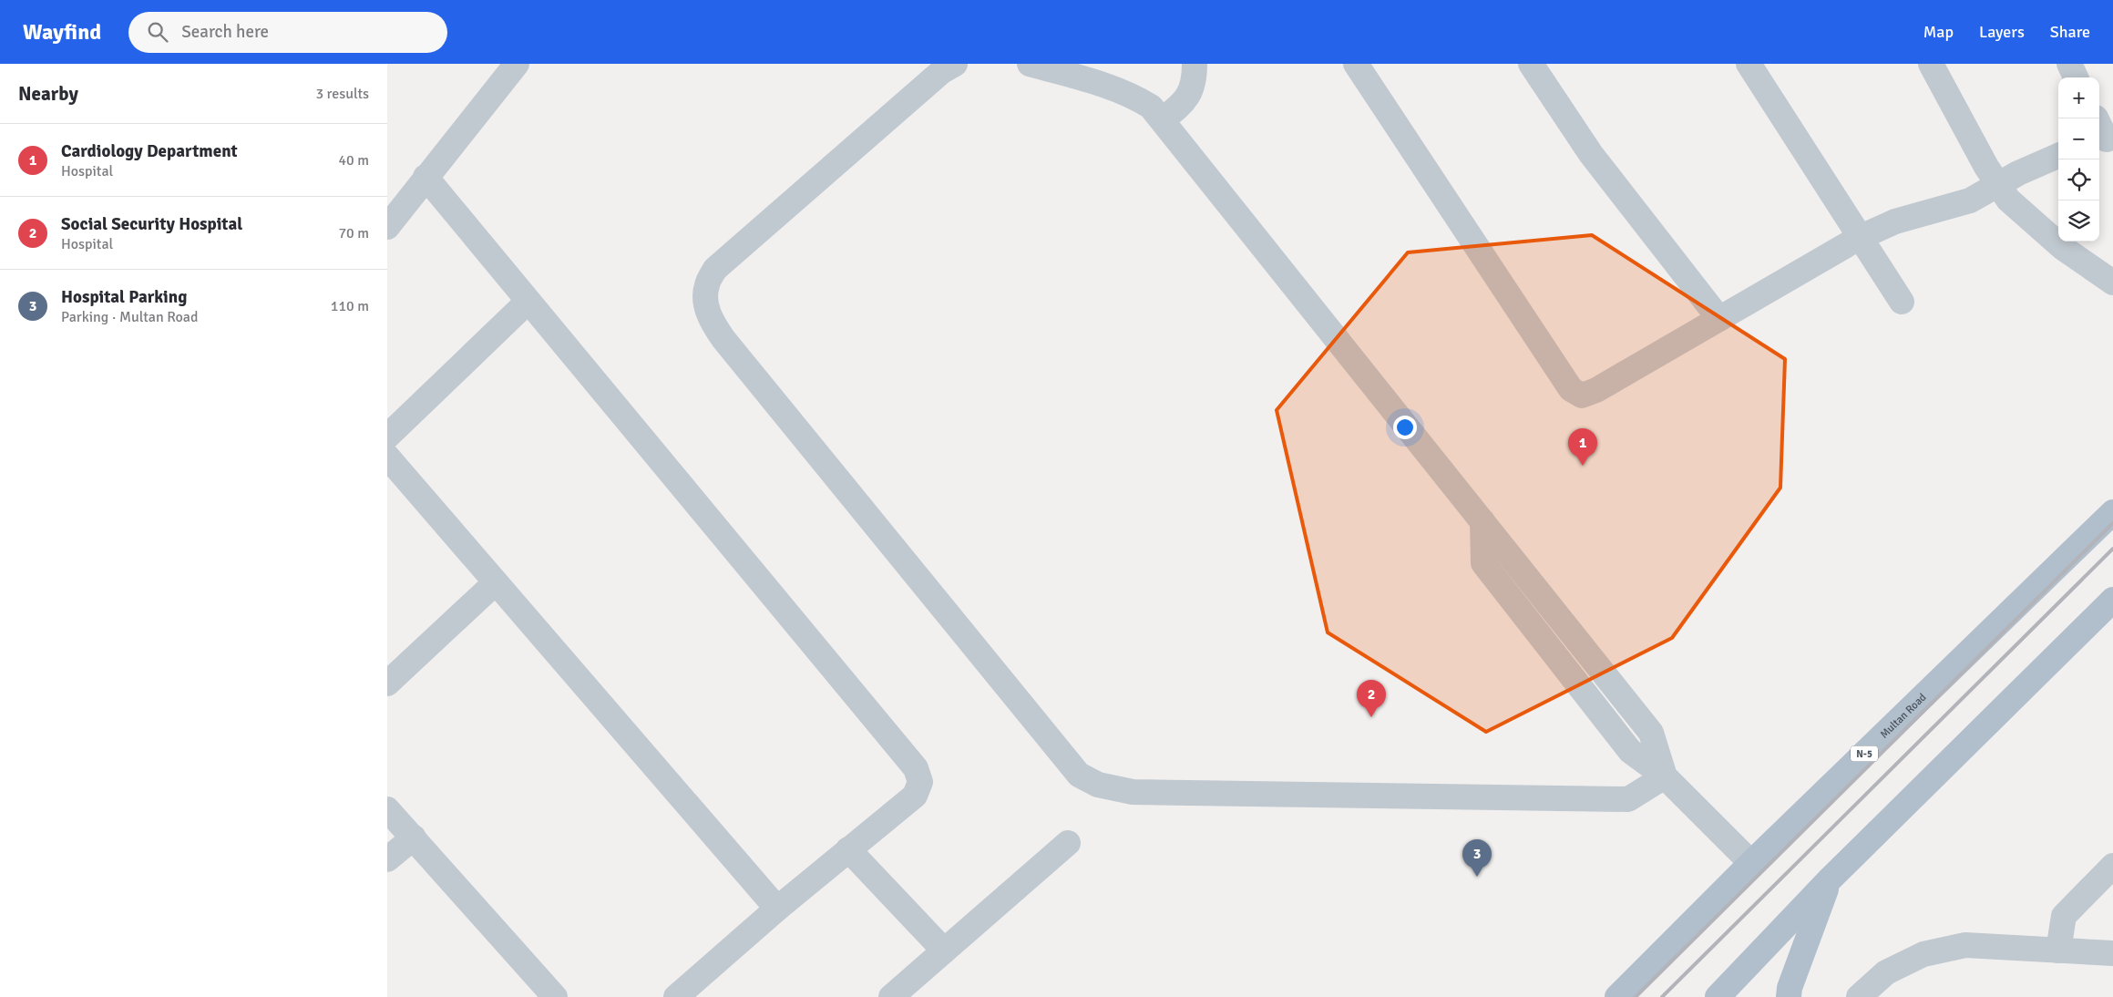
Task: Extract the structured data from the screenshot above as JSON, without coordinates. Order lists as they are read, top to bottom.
{
  "streets": {
    "main road": ["Multan Road", "N-5"]
  },
  "page": {
    "header": "Wayfind",
    "search": "Search here",
    "nav": ["Map", "Layers", "Share"],
    "heading": ["Nearby", "3 results"],
    "map_buttons": ["+", "−"],
    "list": [
      {
        "mark": "1",
        "name": "Cardiology Department",
        "note": "Hospital",
        "value": "40 m"
      },
      {
        "mark": "2",
        "name": "Social Security Hospital",
        "note": "Hospital",
        "value": "70 m"
      },
      {
        "mark": "3",
        "name": "Hospital Parking",
        "note": "Parking · Multan Road",
        "value": "110 m"
      }
    ],
    "pins": ["1", "2", "3"]
  }
}
